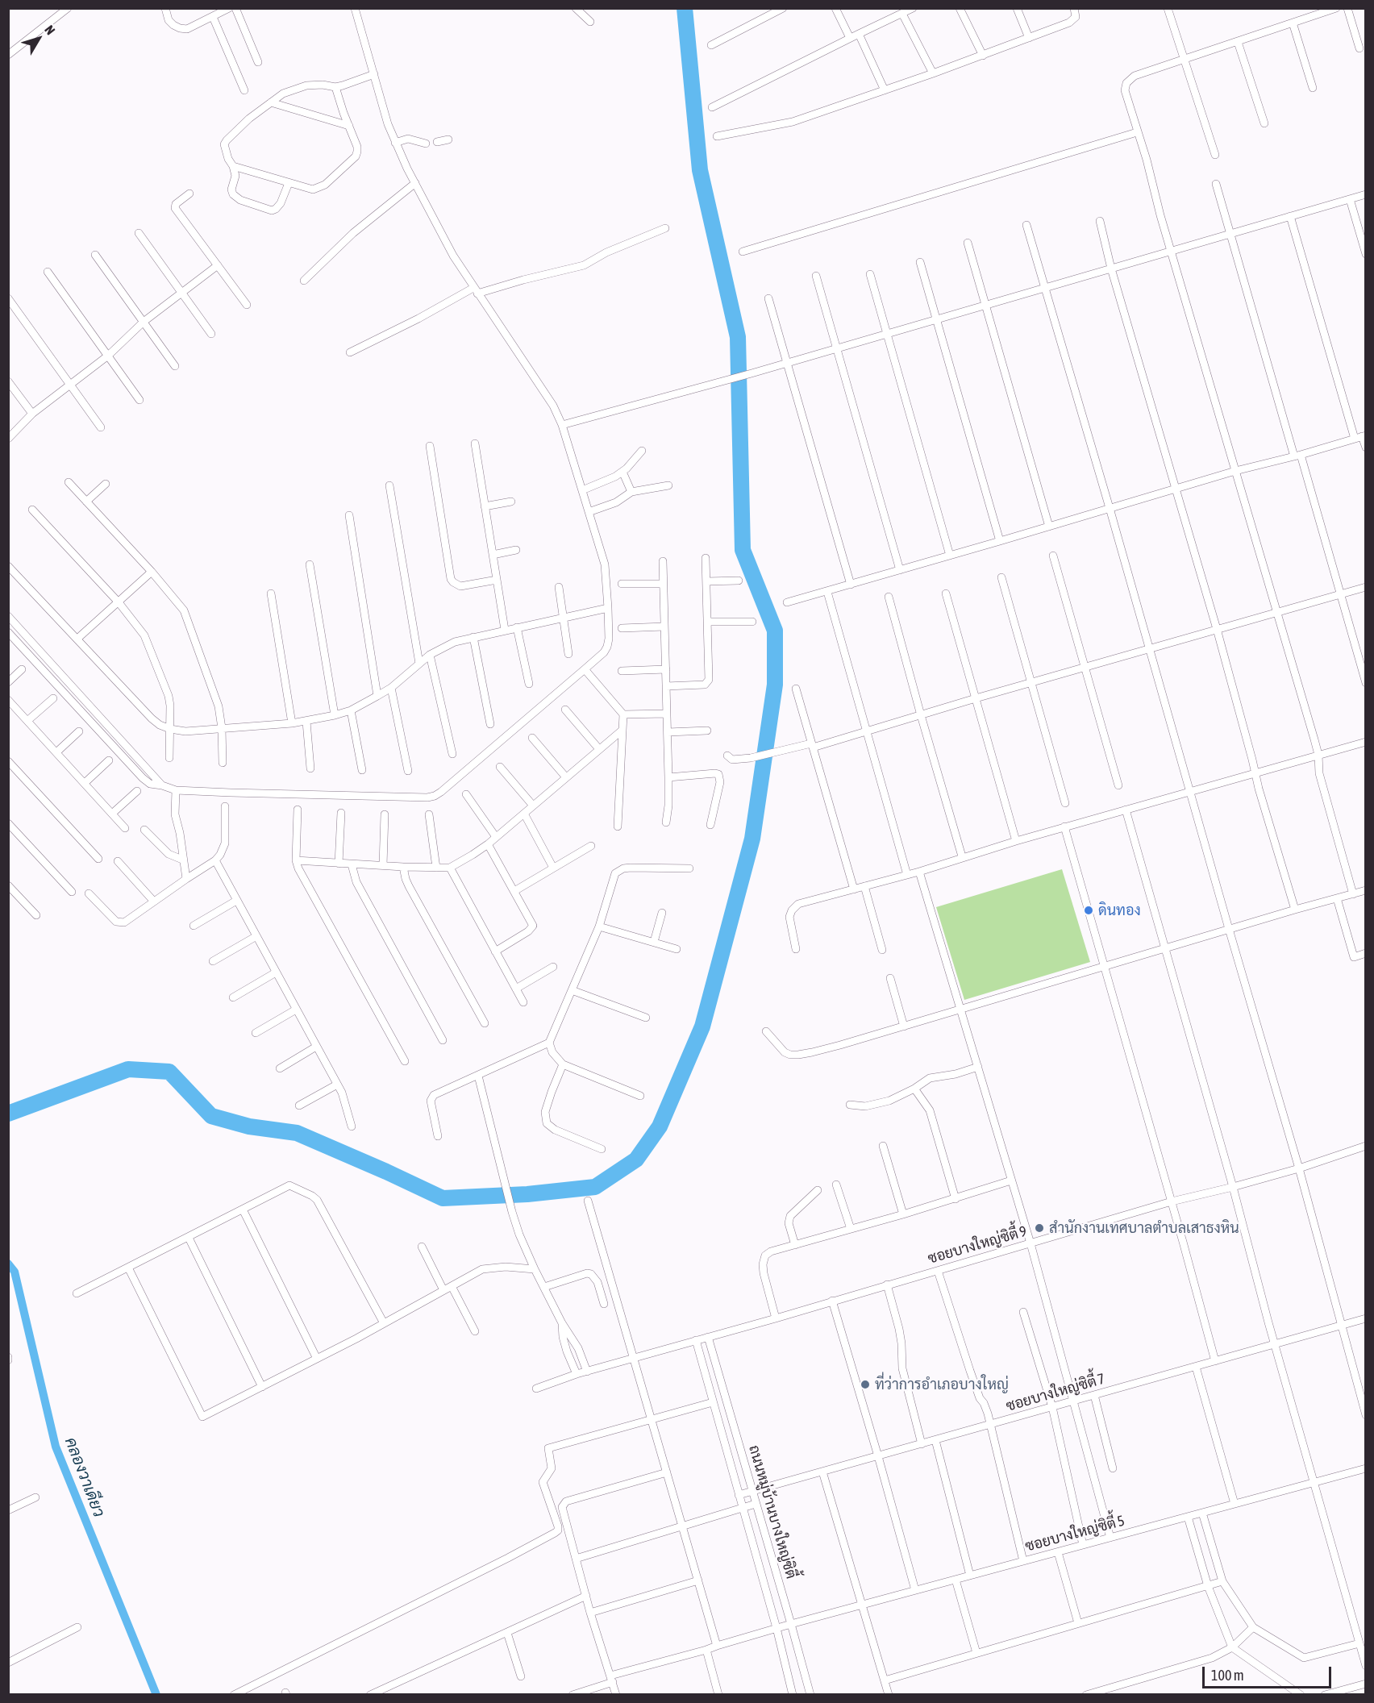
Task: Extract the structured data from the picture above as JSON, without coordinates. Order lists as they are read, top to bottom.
{
  "streets": {
    "street": [
      "ซอยบางใหญ่ซิตี้ 9",
      "ซอยบางใหญ่ซิตี้ 7",
      "ถนนหมู่บ้านบางใหญ่ซิตี้",
      "ซอยบางใหญ่ซิตี้ 5"
    ]
  },
  "crossings": [
    ["ซอยบางใหญ่ซิตี้ 9", "ถนนหมู่บ้านบางใหญ่ซิตี้"],
    ["ซอยบางใหญ่ซิตี้ 7", "ถนนหมู่บ้านบางใหญ่ซิตี้"],
    ["ถนนหมู่บ้านบางใหญ่ซิตี้", "ซอยบางใหญ่ซิตี้ 5"]
  ],
  "water": ["คลองวาเดียว"],
  "places": ["ดินทอง", "สำนักงานเทศบาลตำบลเสาธงหิน", "ที่ว่าการอำเภอบางใหญ่"],
  "scale_bar": "100 m",
  "north": "top right"
}
